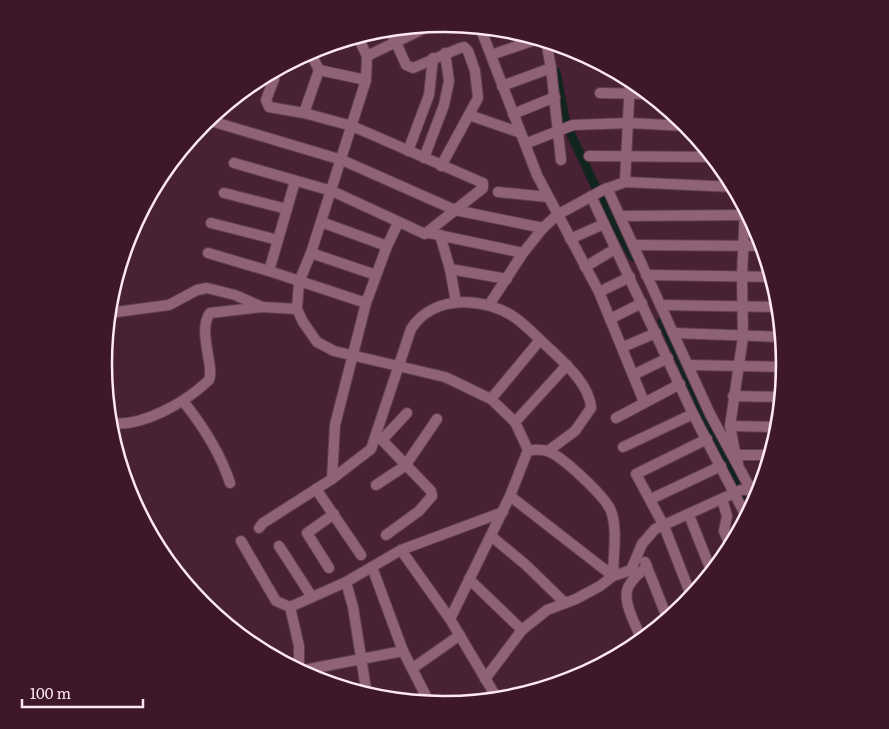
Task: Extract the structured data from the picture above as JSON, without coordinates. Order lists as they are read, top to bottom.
{
  "scale_bar": "100 m"
}
